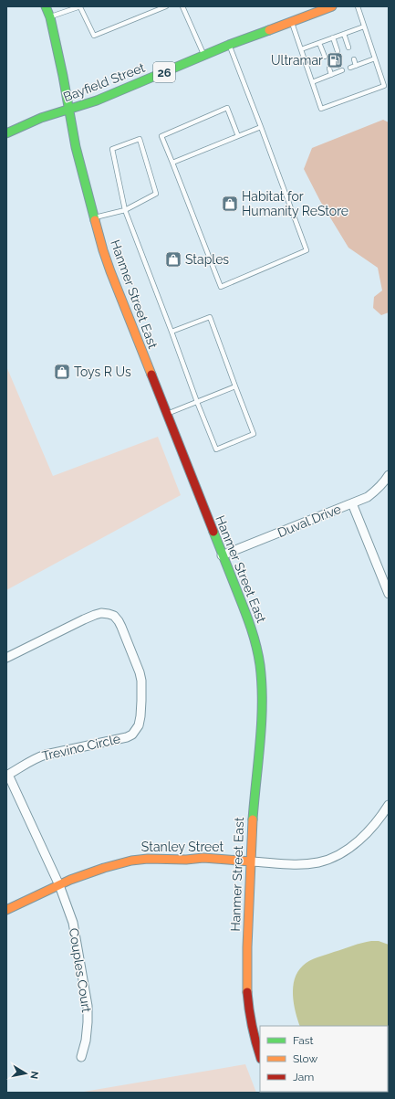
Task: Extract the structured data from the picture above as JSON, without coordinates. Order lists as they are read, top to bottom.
{
  "streets": {
    "street": [
      "26",
      "Bayfield Street",
      "Hanmer Street East",
      "Duval Drive",
      "Trevino Circle",
      "Stanley Street",
      "Couples Court"
    ]
  },
  "crossings": [
    ["Bayfield Street", "Hanmer Street East"],
    ["Hanmer Street East", "Duval Drive"],
    ["Hanmer Street East", "Stanley Street"],
    ["Trevino Circle", "Stanley Street"],
    ["Trevino Circle", "Couples Court"],
    ["Stanley Street", "Couples Court"]
  ],
  "places": {
    "fuel station": ["Ultramar"],
    "shop": ["Habitat for Humanity ReStore", "Staples", "Toys R Us"]
  },
  "legend": ["Fast", "Slow", "Jam"],
  "north": "right"
}
